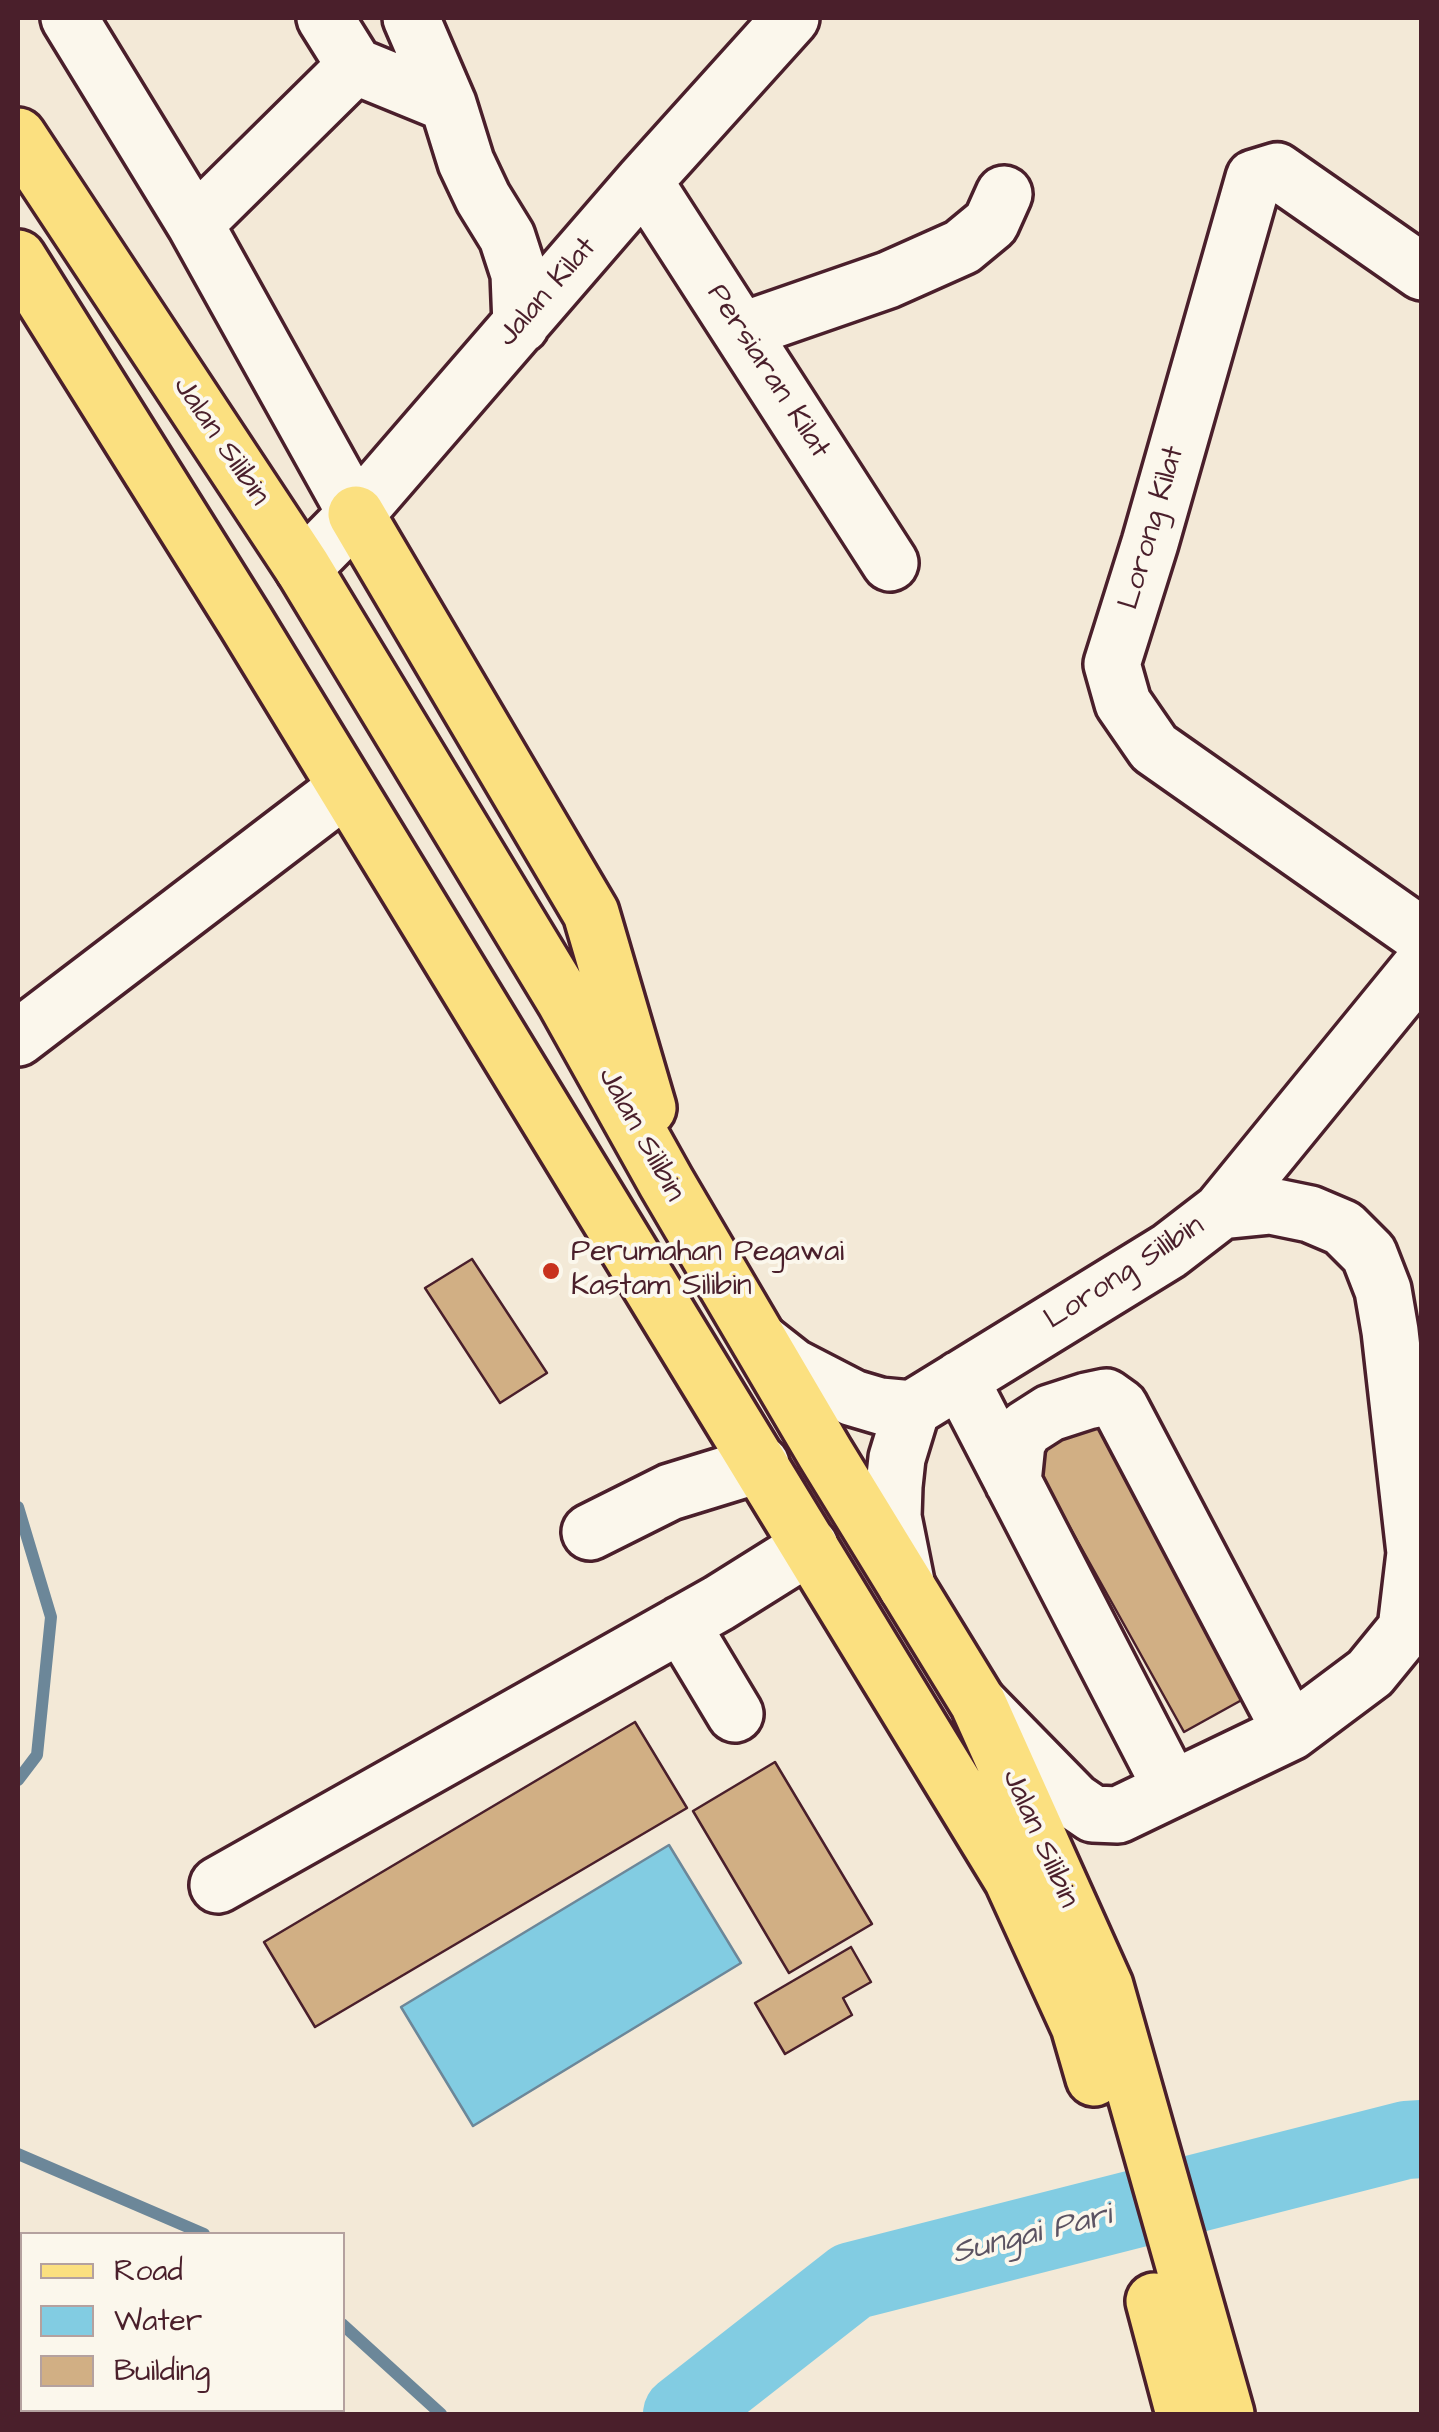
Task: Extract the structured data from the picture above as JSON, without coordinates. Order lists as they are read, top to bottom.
{
  "streets": {
    "main road": ["Jalan Silibin"],
    "street": [
      "Jalan Kilat",
      "Persiaran Kilat",
      "Lorong Kilat",
      "Lorong Silibin"
    ]
  },
  "crossings": [
    ["Jalan Kilat", "Persiaran Kilat"],
    ["Jalan Kilat", "Jalan Silibin"]
  ],
  "water": ["Sungai Pari"],
  "places": ["Perumahan Pegawai Kastam Silibin"],
  "legend": ["Road", "Water", "Building"]
}
